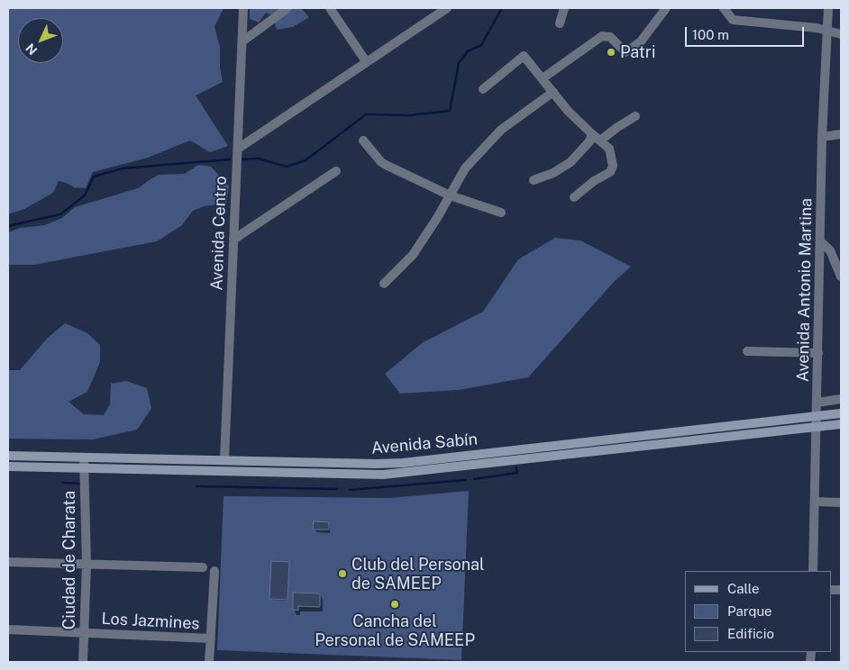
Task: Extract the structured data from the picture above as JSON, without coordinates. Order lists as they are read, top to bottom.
{
  "streets": {
    "main road": ["Avenida Sabín"],
    "street": [
      "Avenida Centro",
      "Avenida Antonio Martina",
      "Ciudad de Charata",
      "Los Jazmines"
    ]
  },
  "crossings": [
    ["Avenida Centro", "Avenida Sabín"],
    ["Avenida Antonio Martina", "Avenida Sabín"],
    ["Avenida Sabín", "Ciudad de Charata"],
    ["Ciudad de Charata", "Los Jazmines"]
  ],
  "places": ["Patri", "Club del Personal de SAMEEP", "Cancha del Personal de SAMEEP"],
  "legend": ["Calle", "Parque", "Edificio"],
  "scale_bar": "100 m",
  "north": "bottom left"
}
